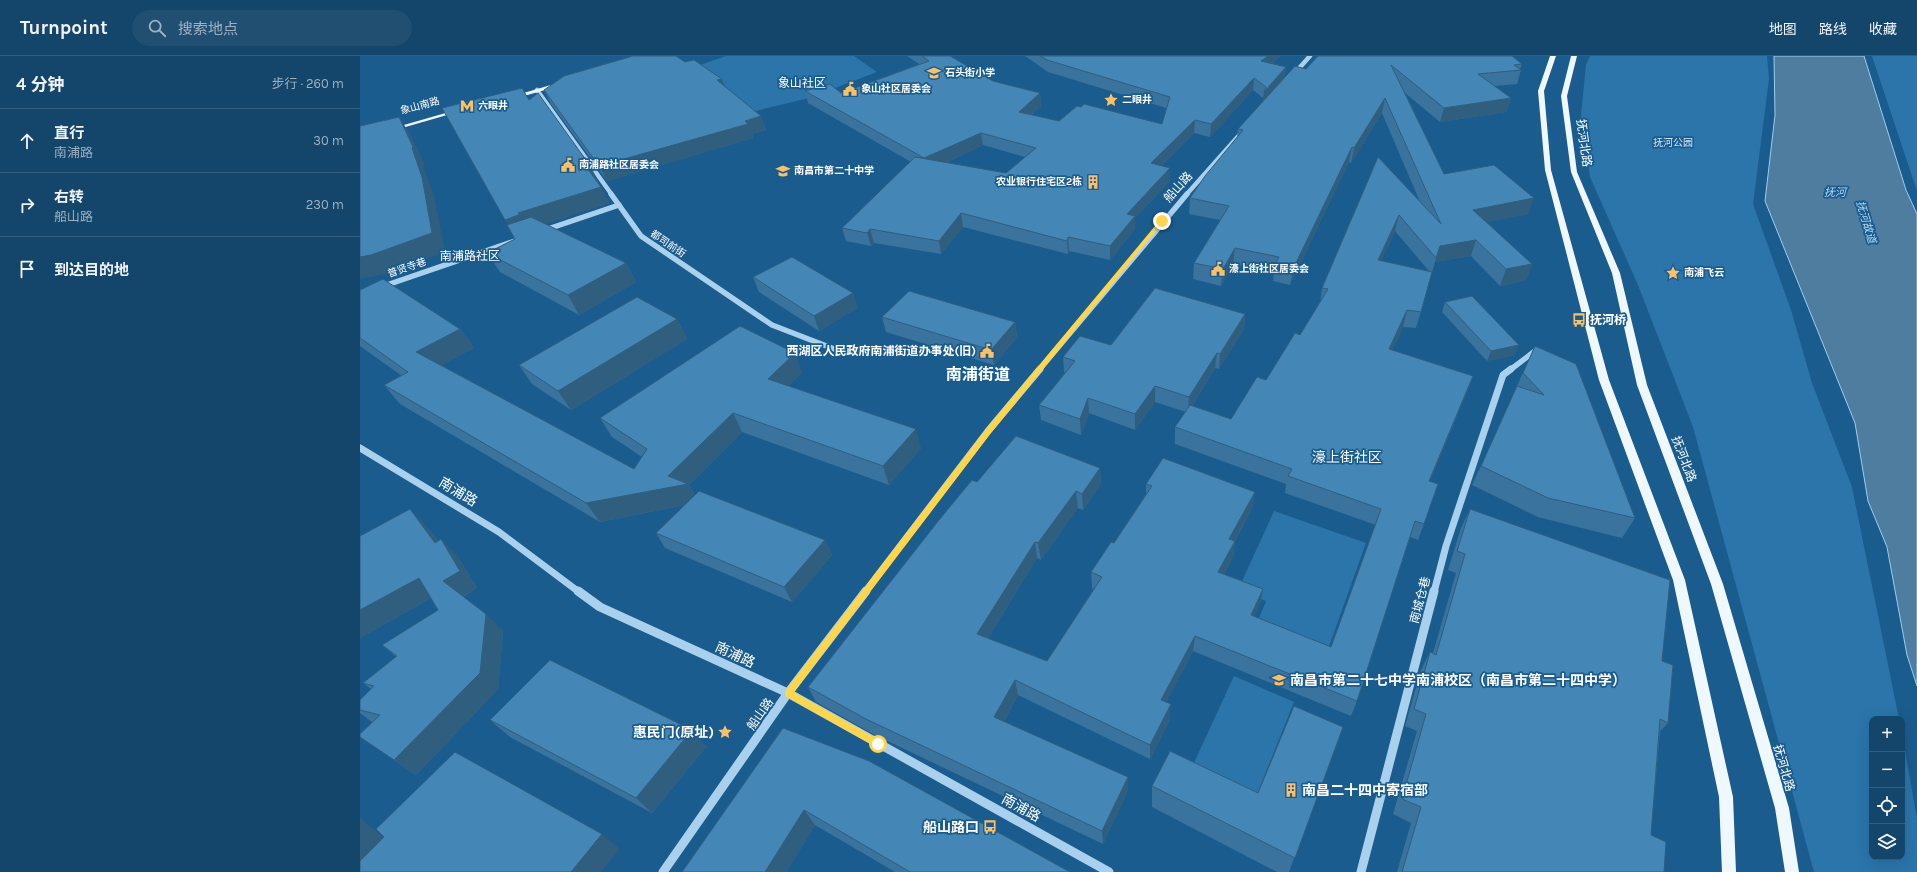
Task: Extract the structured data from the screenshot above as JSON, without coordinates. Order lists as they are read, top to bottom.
{
  "streets": {
    "main road": ["象山南路", "抚河北路"],
    "street": [
      "船山路",
      "都司前街",
      "普贤寺巷",
      "南浦路",
      "南城仓巷"
    ]
  },
  "crossings": [
    ["船山路", "南浦路"]
  ],
  "districts": [
    "象山社区",
    "南浦路社区",
    "南浦街道",
    "濠上街社区"
  ],
  "water": ["抚河", "抚河故道"],
  "parks": ["抚河公园"],
  "places": {
    "school or university": ["石头街小学", "南昌市第二十中学", "南昌市第二十七中学南浦校区（南昌市第二十四中学）"],
    "public building": [
      "象山社区居委会",
      "南浦路社区居委会",
      "濠上街社区居委会",
      "西湖区人民政府南浦街道办事处(旧)"
    ],
    "place": ["二眼井", "南浦飞云", "惠民门(原址)"],
    "metro station": ["六眼井"],
    "building": ["农业银行住宅区2栋", "南昌二十四中寄宿部"],
    "bus stop": ["抚河桥", "船山路口"]
  },
  "page": {
    "header": "Turnpoint",
    "search": "搜索地点",
    "nav": ["地图", "路线", "收藏"],
    "heading": ["4 分钟", "步行 · 260 m"],
    "list": [
      ["直行", "南浦路", "30 m"],
      ["右转", "船山路", "230 m"],
      "到达目的地"
    ],
    "map_buttons": ["+", "−"]
  }
}
